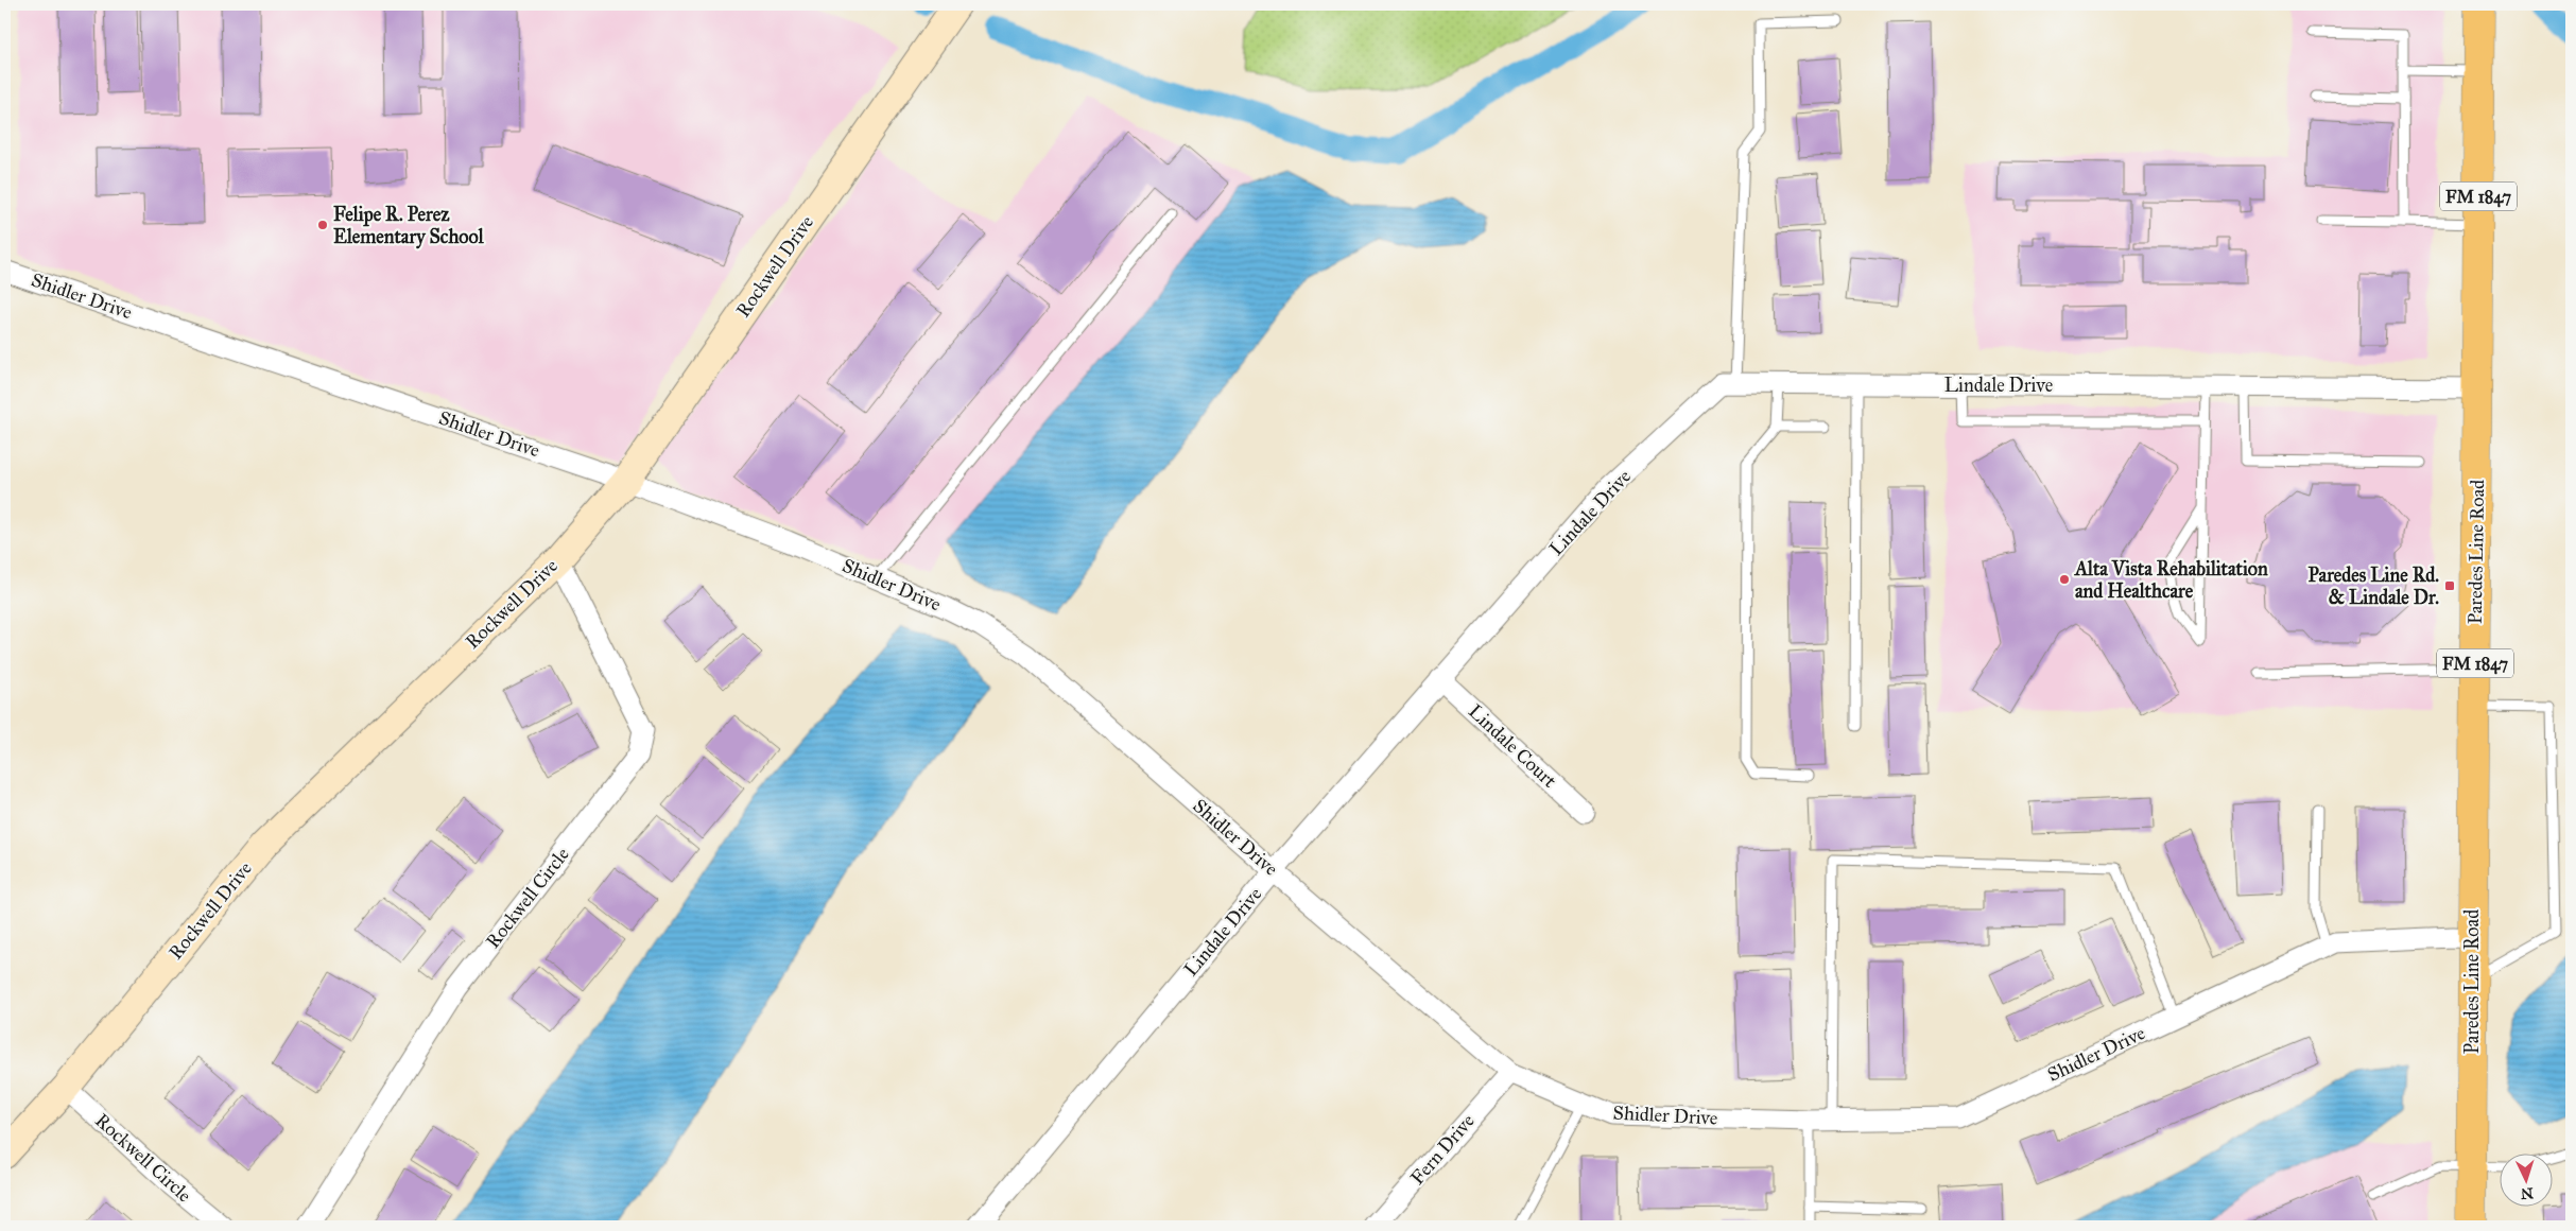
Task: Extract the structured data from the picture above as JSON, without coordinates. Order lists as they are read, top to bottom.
{
  "streets": {
    "main road": ["FM 1847", "Paredes Line Road"],
    "street": [
      "Rockwell Drive",
      "Shidler Drive",
      "Lindale Drive",
      "Lindale Court",
      "Rockwell Circle",
      "Fern Drive"
    ]
  },
  "crossings": [
    ["Rockwell Drive", "Shidler Drive"],
    ["Rockwell Drive", "Rockwell Circle"],
    ["Shidler Drive", "Lindale Drive"],
    ["Shidler Drive", "Paredes Line Road"],
    ["Shidler Drive", "Fern Drive"],
    ["Lindale Drive", "Paredes Line Road"],
    ["Lindale Drive", "Lindale Court"]
  ],
  "places": {
    "other": ["Felipe R. Perez Elementary School", "Alta Vista Rehabilitation and Healthcare"],
    "transit": ["Paredes Line Rd. & Lindale Dr."]
  },
  "north": "bottom"
}
